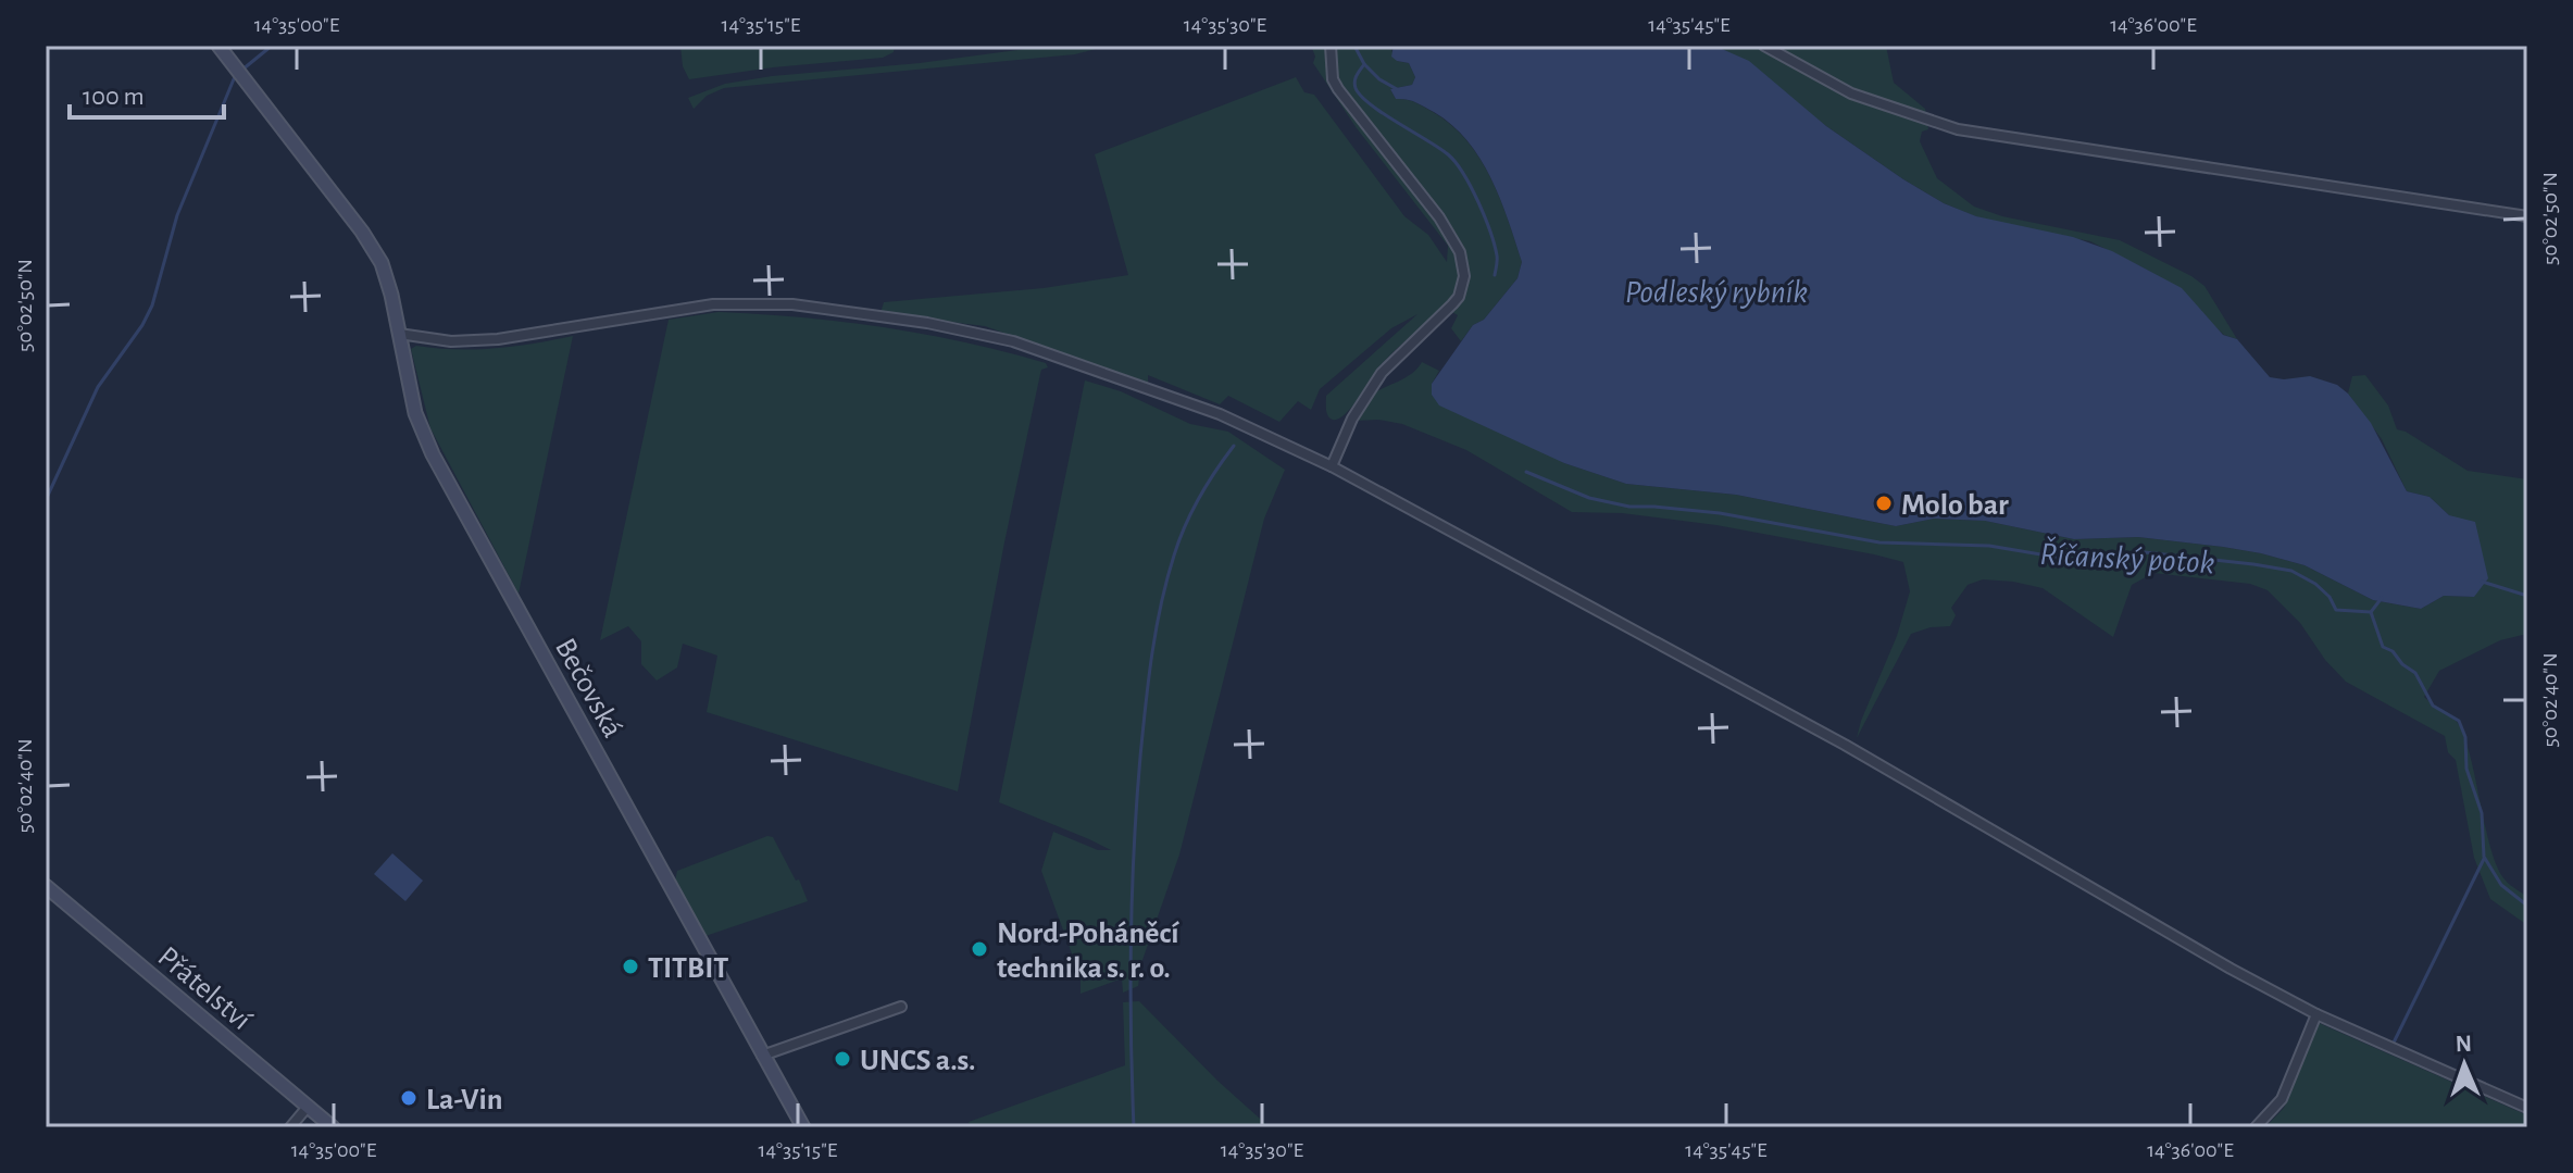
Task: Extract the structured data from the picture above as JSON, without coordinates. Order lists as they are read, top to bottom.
{
  "streets": {
    "street": ["Bečovská", "Přátelství"]
  },
  "water": ["Podleský rybník", "Říčanský potok"],
  "places": [
    "Molo bar",
    "Nord-Poháněcí technika s. r. o.",
    "TITBIT",
    "UNCS a.s.",
    "La-Vin"
  ],
  "scale_bar": "100 m",
  "north": "top",
  "coordinates": [
    "14°35'00\"E",
    "14°35'15\"E",
    "14°35'30\"E",
    "14°35'45\"E",
    "14°36'00\"E",
    "50°02'50\"N",
    "50°02'40\"N"
  ]
}
